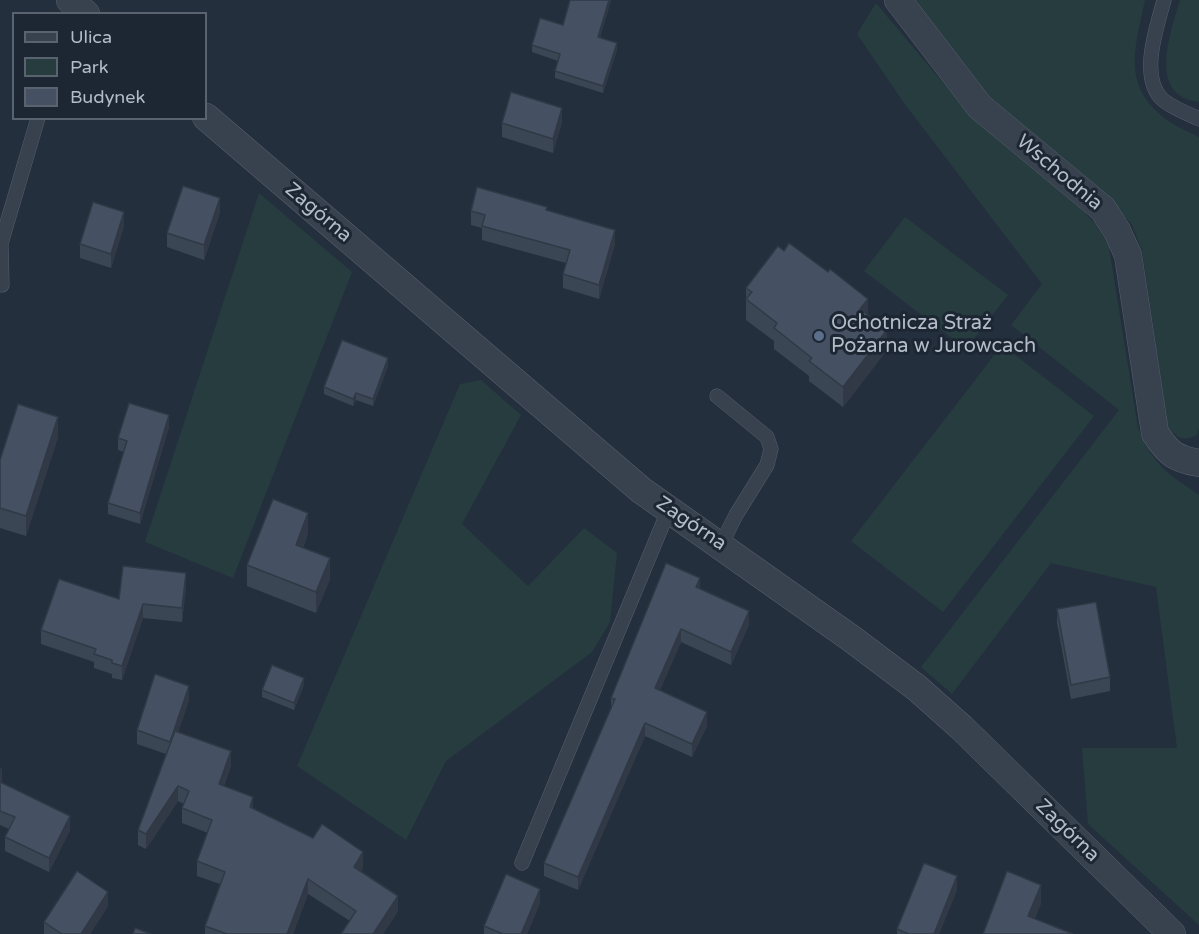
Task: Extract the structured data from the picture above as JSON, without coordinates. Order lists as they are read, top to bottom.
{
  "streets": {
    "street": ["Wschodnia", "Zagórna"]
  },
  "places": ["Ochotnicza Straż Pożarna w Jurowcach"],
  "legend": ["Ulica", "Park", "Budynek"]
}
